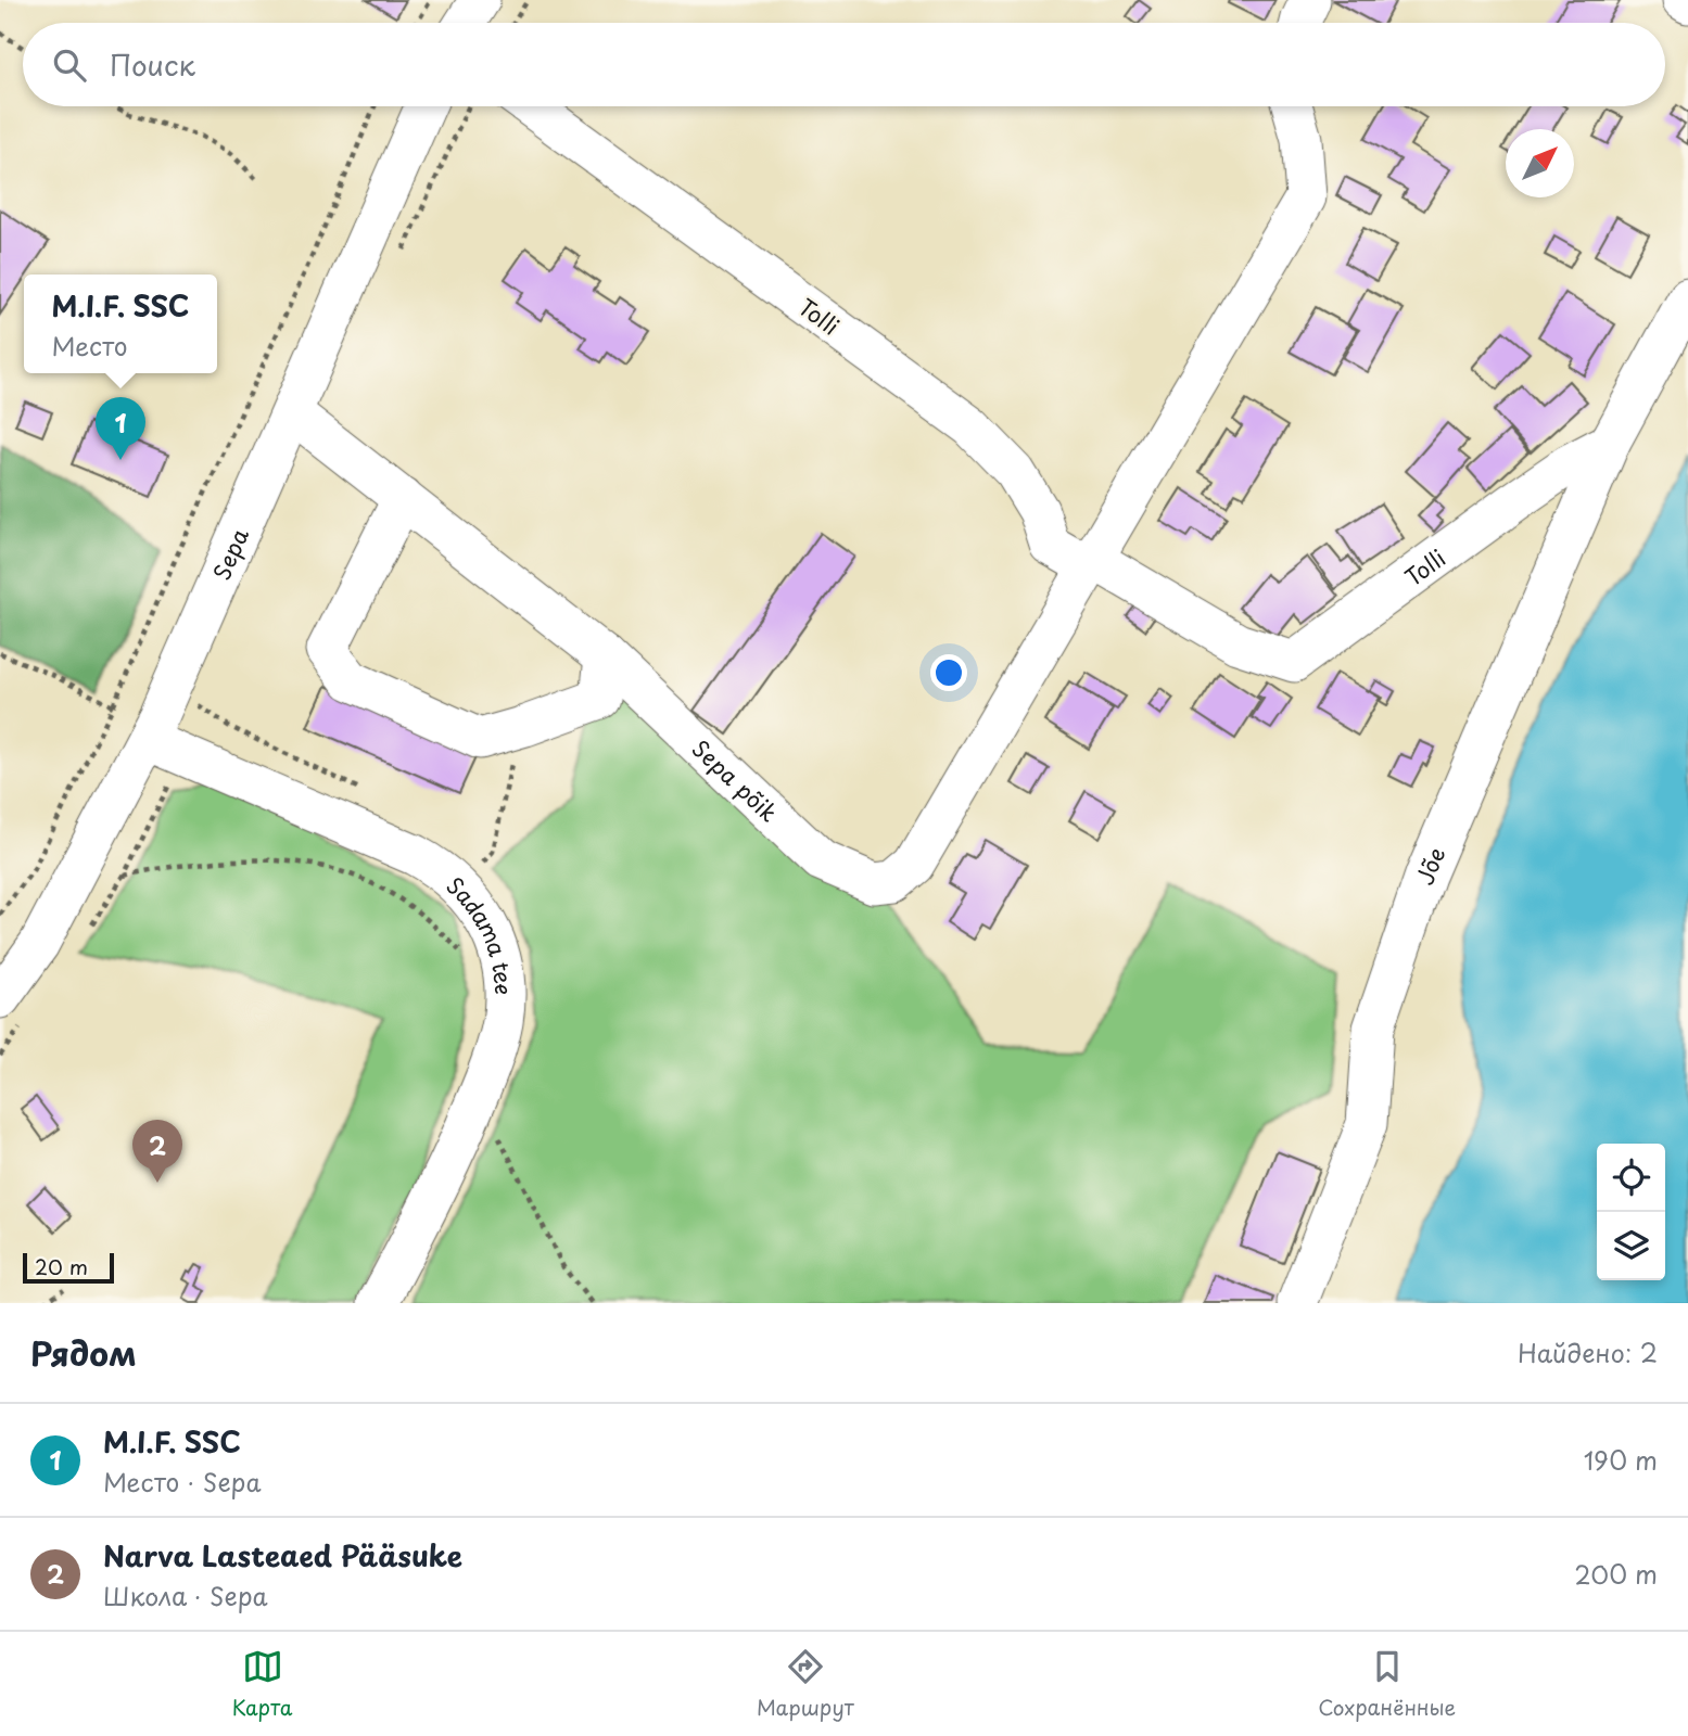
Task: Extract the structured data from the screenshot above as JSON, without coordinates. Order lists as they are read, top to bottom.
{
  "streets": {
    "street": [
      "Tolli",
      "Sepa",
      "Sepa põik",
      "Jõe",
      "Sadama tee"
    ]
  },
  "crossings": [
    ["Tolli", "Sepa põik"],
    ["Tolli", "Jõe"],
    ["Sepa", "Sepa põik"],
    ["Sepa", "Sadama tee"]
  ],
  "scale_bar": "20 m",
  "north": "top right",
  "page": {
    "search": "Поиск",
    "popup": ["M.I.F. SSC", "Место"],
    "pins": ["1", "2"],
    "scale": "20 m",
    "heading": ["Рядом", "Найдено: 2"],
    "list": [
      {
        "mark": "1",
        "name": "M.I.F. SSC",
        "note": "Место · Sepa",
        "value": "190 m"
      },
      {
        "mark": "2",
        "name": "Narva Lasteaed Pääsuke",
        "note": "Школа · Sepa",
        "value": "200 m"
      }
    ],
    "nav": ["Карта", "Маршрут", "Сохранённые"]
  }
}
